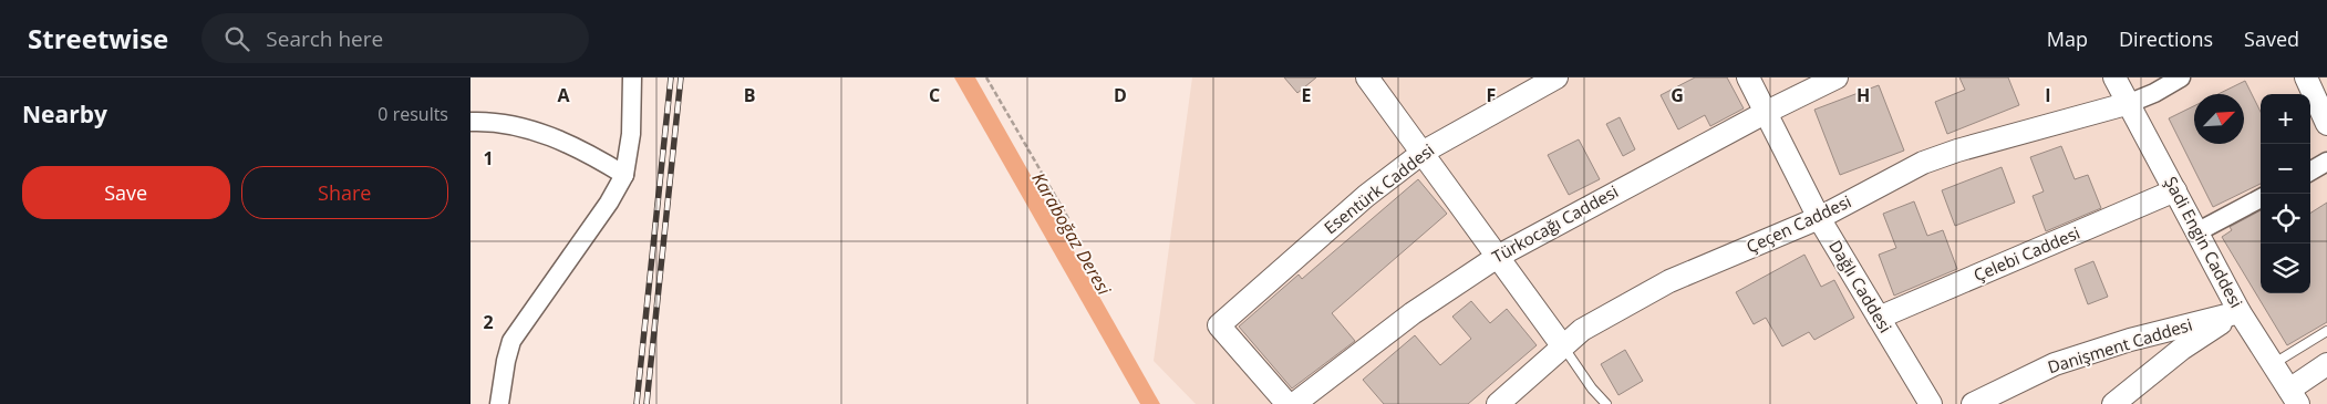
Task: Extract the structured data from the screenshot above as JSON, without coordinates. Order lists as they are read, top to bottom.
{
  "streets": {
    "street": [
      "Esentürk Caddesi",
      "Türkocağı Caddesi",
      "Çeçen Caddesi",
      "Şadi Engin Caddesi",
      "Çelebi Caddesi",
      "Dağlı Caddesi",
      "Danişment Caddesi"
    ]
  },
  "crossings": [
    ["Türkocağı Caddesi", "Dağlı Caddesi"],
    ["Çeçen Caddesi", "Şadi Engin Caddesi"],
    ["Çeçen Caddesi", "Dağlı Caddesi"],
    ["Şadi Engin Caddesi", "Çelebi Caddesi"],
    ["Şadi Engin Caddesi", "Danişment Caddesi"],
    ["Çelebi Caddesi", "Dağlı Caddesi"]
  ],
  "water": ["Karaboğaz Deresi"],
  "north": "top right",
  "page": {
    "header": "Streetwise",
    "search": "Search here",
    "nav": ["Map", "Directions", "Saved"],
    "heading": ["Nearby", "0 results"],
    "map_buttons": ["+", "−"],
    "buttons": ["Save", "Share"]
  },
  "grid": {
    "columns": [
      "A",
      "B",
      "C",
      "D",
      "E",
      "F",
      "G",
      "H",
      "I"
    ],
    "rows": ["1", "2"]
  }
}
